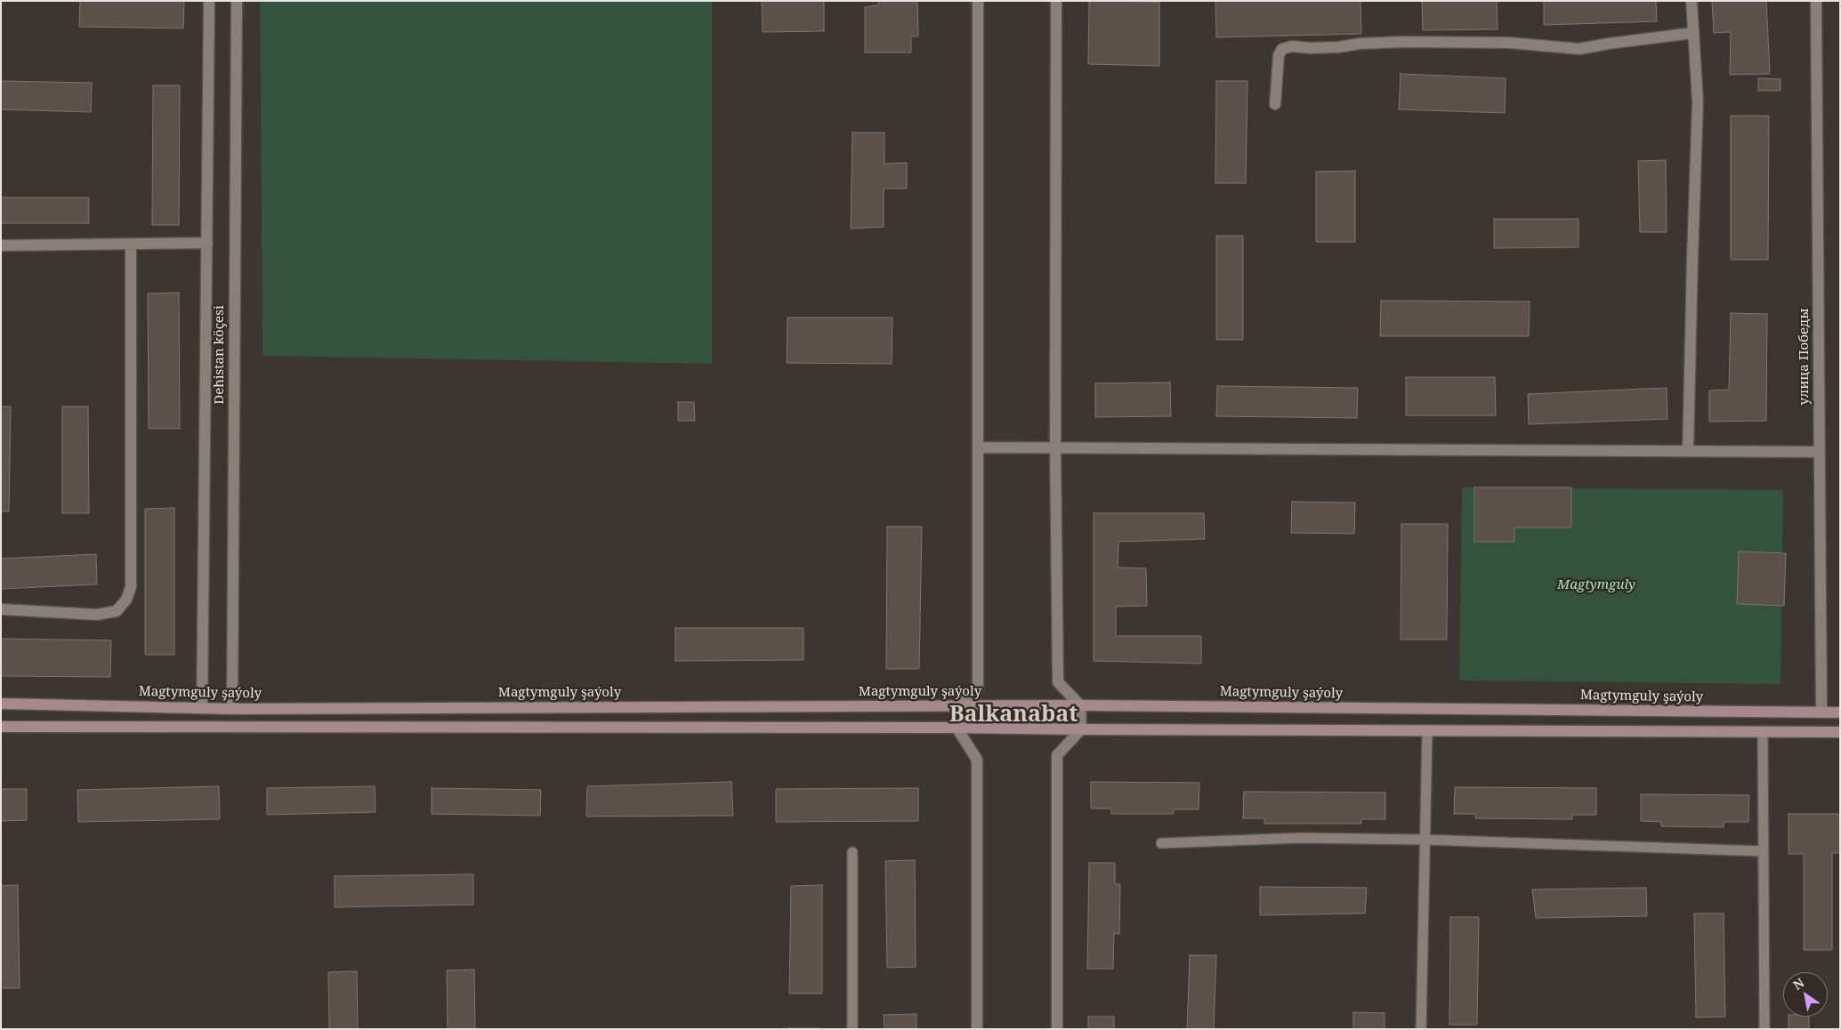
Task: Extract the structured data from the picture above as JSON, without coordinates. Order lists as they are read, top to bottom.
{
  "streets": {
    "street": ["Dehistan köçesi", "улица Победы", "Magtymguly şaýoly"]
  },
  "crossings": [
    ["Dehistan köçesi", "Magtymguly şaýoly"],
    ["улица Победы", "Magtymguly şaýoly"]
  ],
  "districts": ["Balkanabat"],
  "parks": ["Magtymguly"],
  "north": "top left"
}
